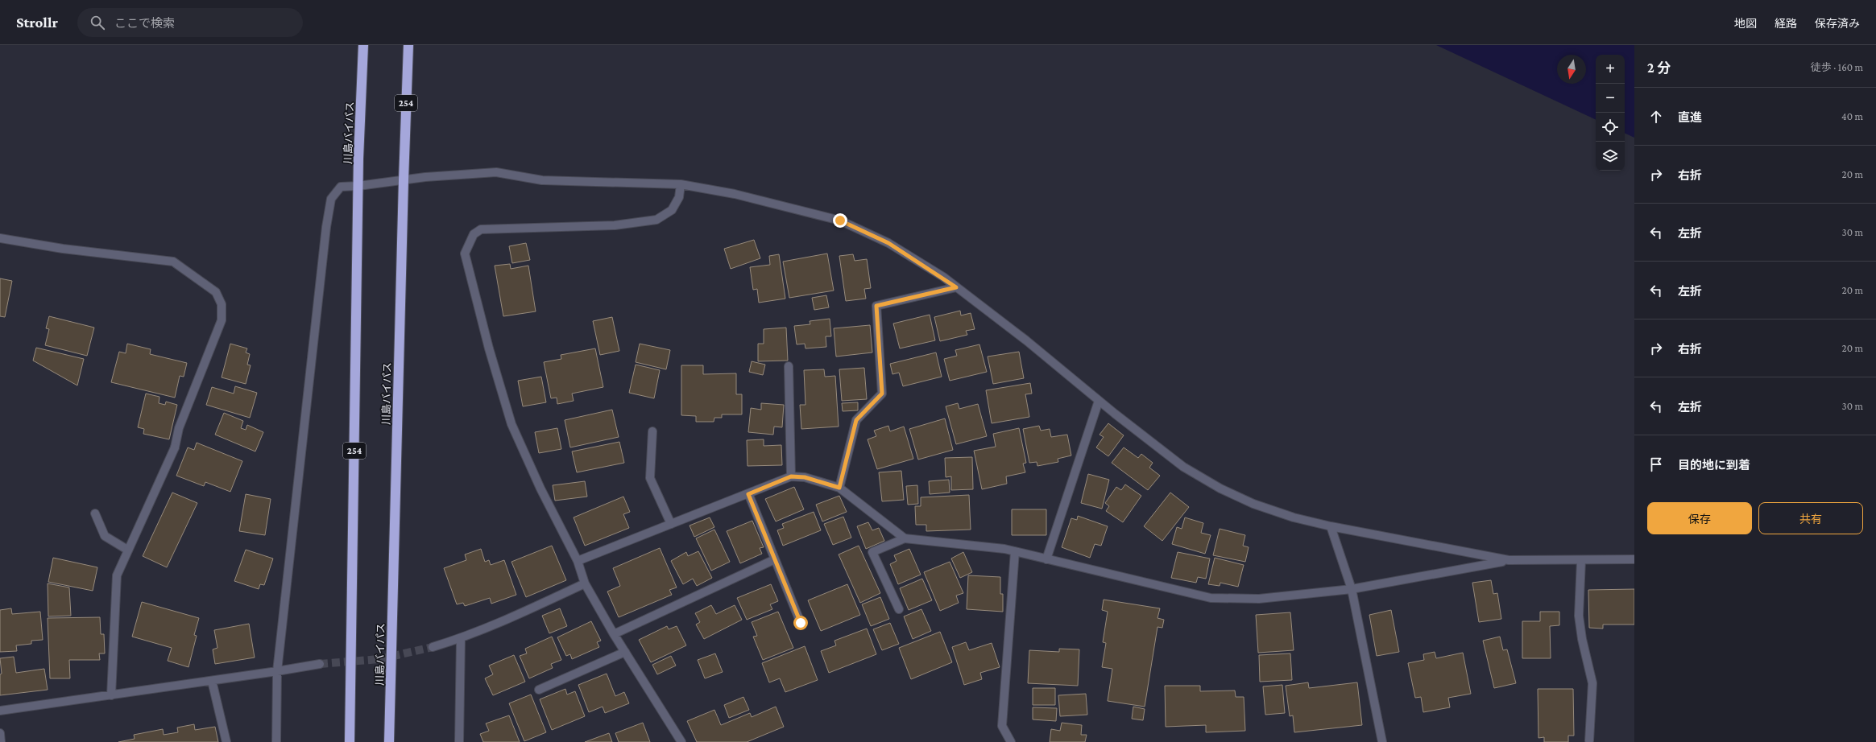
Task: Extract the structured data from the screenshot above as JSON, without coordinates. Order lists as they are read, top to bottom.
{
  "streets": {
    "highway": ["254", "川島バイパス"]
  },
  "north": "bottom",
  "page": {
    "header": "Strollr",
    "search": "ここで検索",
    "nav": ["地図", "経路", "保存済み"],
    "heading": ["2 分", "徒歩 · 160 m"],
    "map_buttons": ["+", "−"],
    "list": [
      ["直進", "40 m"],
      ["右折", "20 m"],
      ["左折", "30 m"],
      ["左折", "20 m"],
      ["右折", "20 m"],
      ["左折", "30 m"],
      "目的地に到着"
    ],
    "buttons": ["保存", "共有"]
  }
}
